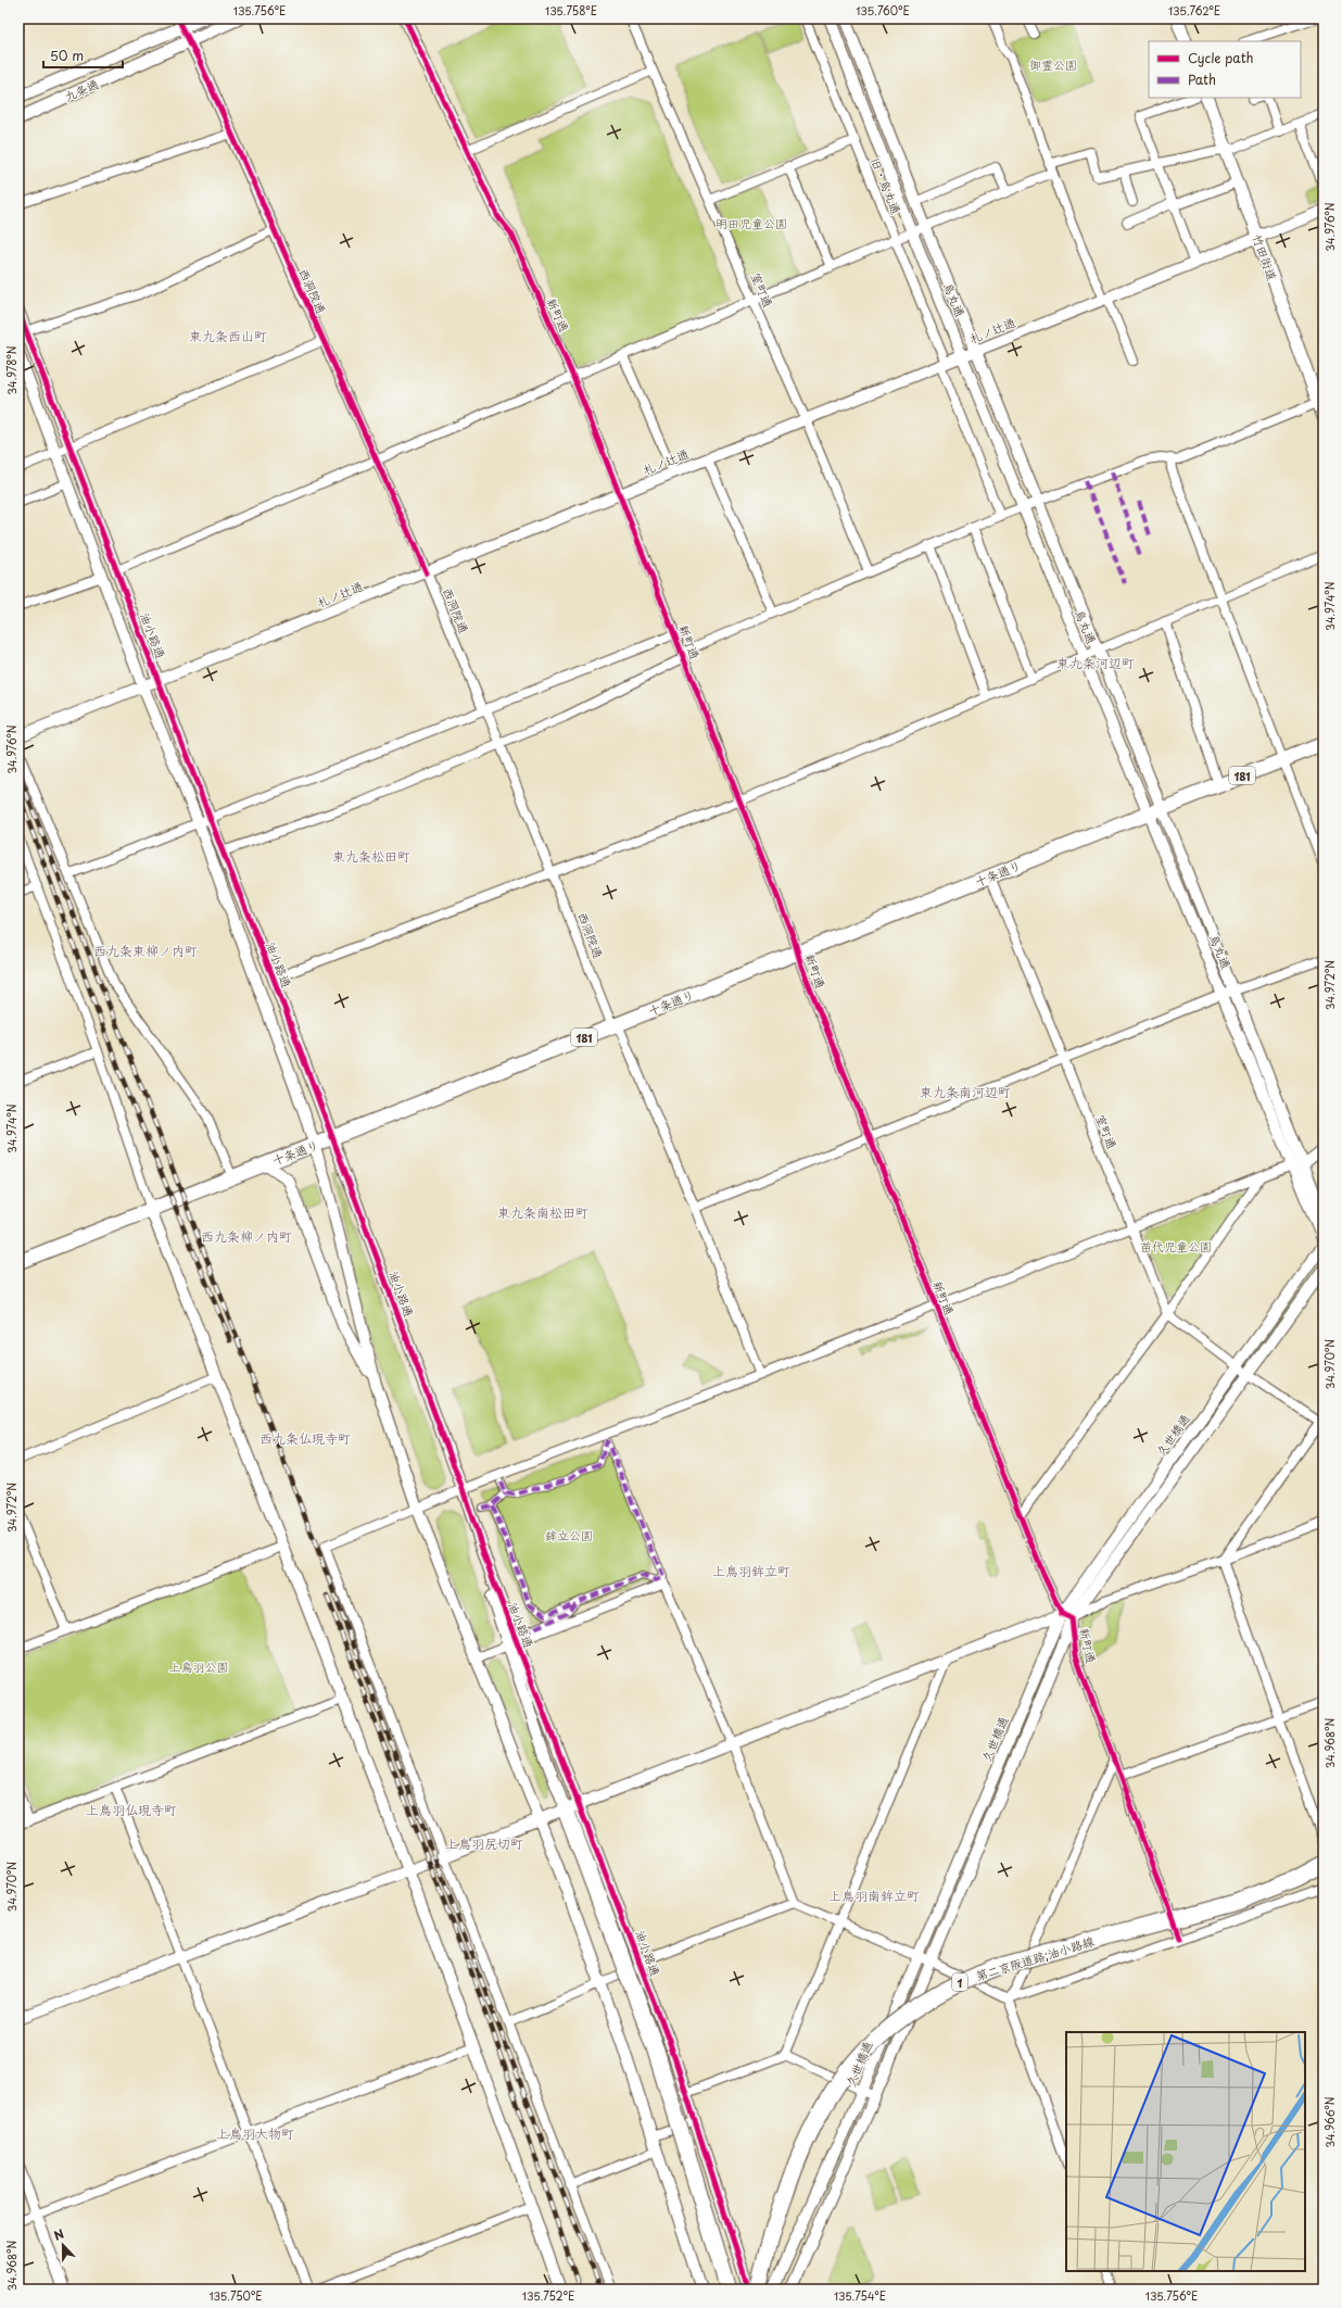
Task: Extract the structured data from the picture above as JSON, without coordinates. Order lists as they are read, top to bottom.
{
  "streets": {
    "highway": ["第二京阪道路;油小路線", "1"],
    "main road": [
      "九条通",
      "竹田街道",
      "181",
      "十条通り"
    ],
    "street": [
      "旧・烏丸通",
      "室町通",
      "西洞院通",
      "烏丸通",
      "新町通",
      "札ノ辻通",
      "油小路通",
      "久世橋通"
    ]
  },
  "crossings": [
    ["九条通", "西洞院通"],
    ["旧・烏丸通", "札ノ辻通"],
    ["竹田街道", "札ノ辻通"],
    ["室町通", "札ノ辻通"],
    ["室町通", "十条通り"],
    ["西洞院通", "札ノ辻通"],
    ["西洞院通", "十条通り"],
    ["烏丸通", "札ノ辻通"],
    ["烏丸通", "十条通り"],
    ["烏丸通", "久世橋通"],
    ["新町通", "札ノ辻通"],
    ["新町通", "十条通り"],
    ["新町通", "久世橋通"],
    ["札ノ辻通", "油小路通"],
    ["油小路通", "十条通り"]
  ],
  "districts": [
    "東九条西山町",
    "東九条河辺町",
    "東九条松田町",
    "西九条東柳ノ内町",
    "東九条南河辺町",
    "東九条南松田町",
    "西九条柳ノ内町",
    "西九条仏現寺町",
    "上鳥羽鉾立町",
    "上鳥羽仏現寺町",
    "上鳥羽尻切町",
    "上鳥羽南鉾立町",
    "上鳥羽大物町"
  ],
  "parks": [
    "御霊公園",
    "明田児童公園",
    "苗代児童公園",
    "鉾立公園",
    "上鳥羽公園"
  ],
  "legend": ["Cycle path", "Path"],
  "scale_bar": "50 m",
  "north": "top",
  "coordinates": [
    "135.756°E",
    "135.758°E",
    "135.760°E",
    "135.762°E",
    "34.976°N",
    "34.978°N",
    "34.974°N",
    "34.972°N",
    "34.970°N",
    "34.968°N",
    "34.966°N",
    "135.750°E",
    "135.752°E",
    "135.754°E"
  ]
}
